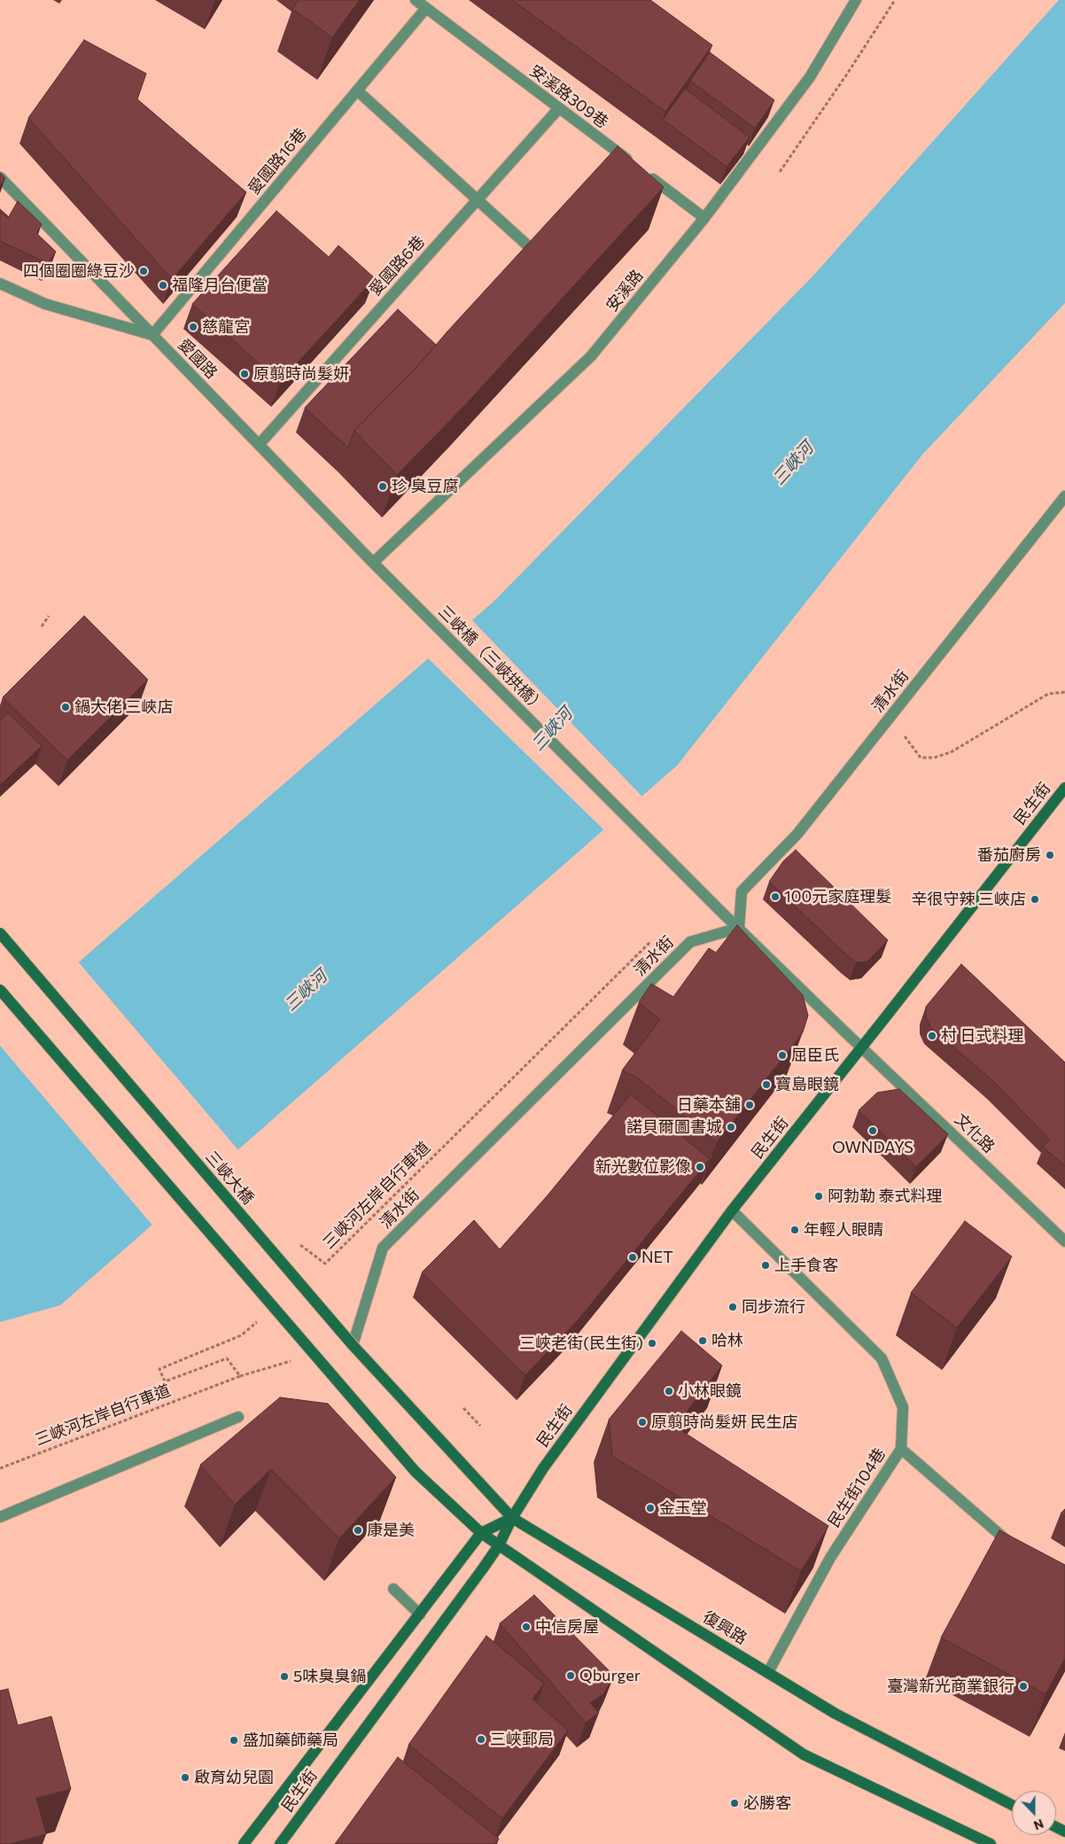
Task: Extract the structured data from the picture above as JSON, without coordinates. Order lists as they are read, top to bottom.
{
  "streets": {
    "main road": ["民生街", "三峽大橋", "復興路"],
    "street": [
      "安溪路309巷",
      "愛國路16巷",
      "愛國路6巷",
      "安溪路",
      "愛國路",
      "三峽橋（三峽拱橋）",
      "清水街",
      "文化路",
      "民生街104巷"
    ],
    "path": ["三峽河左岸自行車道"]
  },
  "crossings": [
    ["安溪路309巷", "愛國路16巷"],
    ["安溪路309巷", "愛國路6巷"],
    ["安溪路309巷", "安溪路"],
    ["愛國路16巷", "愛國路"],
    ["愛國路6巷", "愛國路"],
    ["安溪路", "愛國路"],
    ["安溪路", "三峽橋（三峽拱橋）"],
    ["愛國路", "三峽橋（三峽拱橋）"],
    ["三峽橋（三峽拱橋）", "清水街"],
    ["三峽橋（三峽拱橋）", "文化路"],
    ["清水街", "文化路"],
    ["清水街", "三峽大橋"],
    ["民生街", "文化路"],
    ["民生街", "民生街104巷"],
    ["民生街", "復興路"],
    ["三峽大橋", "復興路"],
    ["民生街104巷", "復興路"]
  ],
  "water": ["三峽河"],
  "places": [
    "四個圈圈綠豆沙",
    "福隆月台便當",
    "慈龍宮",
    "原翦時尚髮妍",
    "珍 臭豆腐",
    "鍋大佬 三峽店",
    "番茄廚房",
    "100元家庭理髮",
    "辛很守辣 三峽店",
    "村 日式料理",
    "屈臣氏",
    "寶島眼鏡",
    "日藥本舖",
    "諾貝爾圖書城",
    "OWNDAYS",
    "新光數位影像",
    "阿勃勒 泰式料理",
    "年輕人眼睛",
    "NET",
    "上手食客",
    "同步流行",
    "哈林",
    "三峽老街(民生街)",
    "小林眼鏡",
    "原翦時尚髮妍 民生店",
    "金玉堂",
    "康是美",
    "中信房屋",
    "Qburger",
    "5味臭臭鍋",
    "臺灣新光商業銀行",
    "三峽郵局",
    "盛加藥師藥局",
    "啟育幼兒園",
    "必勝客"
  ],
  "north": "bottom"
}
